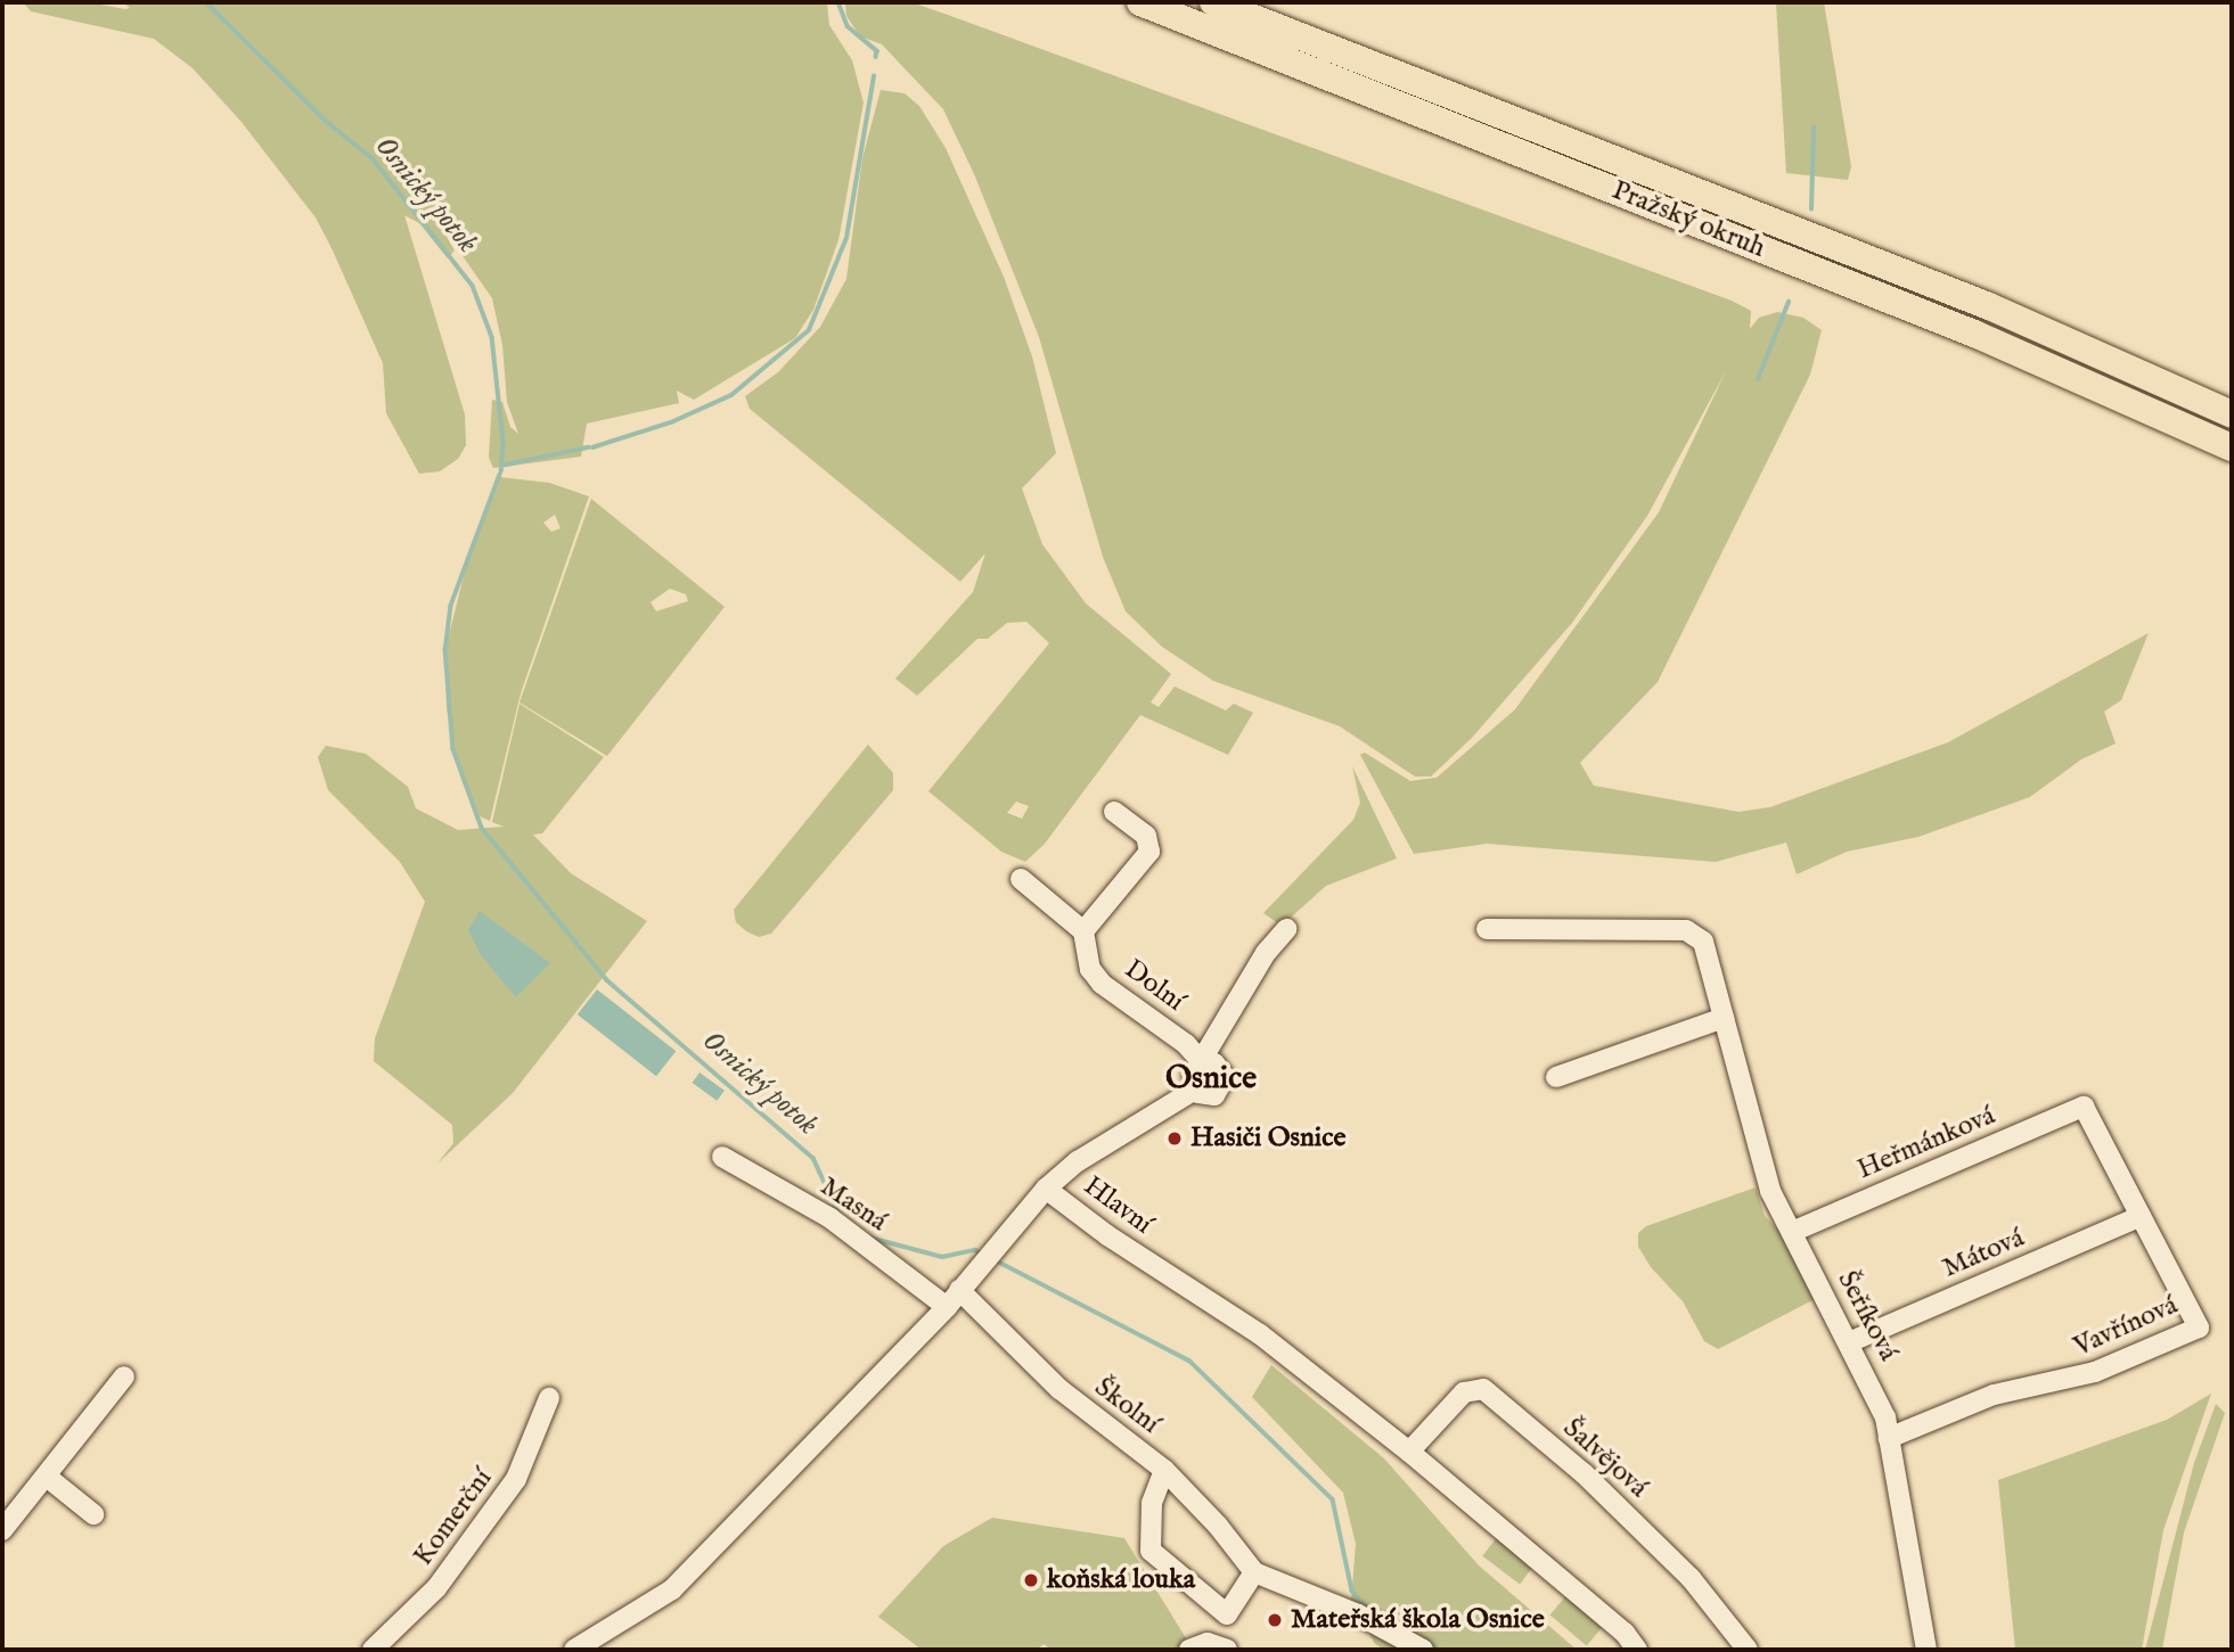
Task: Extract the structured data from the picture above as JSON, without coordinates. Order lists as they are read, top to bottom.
{
  "streets": {
    "highway": ["Pražský okruh"],
    "street": [
      "Dolní",
      "Heřmánková",
      "Masná",
      "Hlavní",
      "Mátová",
      "Šeříková",
      "Vavřínová",
      "Školní",
      "Šalvějová",
      "Komerční"
    ]
  },
  "crossings": [
    ["Heřmánková", "Šeříková"],
    ["Heřmánková", "Vavřínová"],
    ["Masná", "Hlavní"],
    ["Hlavní", "Školní"],
    ["Hlavní", "Šalvějová"],
    ["Mátová", "Šeříková"],
    ["Mátová", "Vavřínová"],
    ["Šeříková", "Vavřínová"]
  ],
  "districts": ["Osnice"],
  "water": ["Osnický potok"],
  "places": ["Hasiči Osnice", "koňská louka", "Mateřská škola Osnice"]
}
